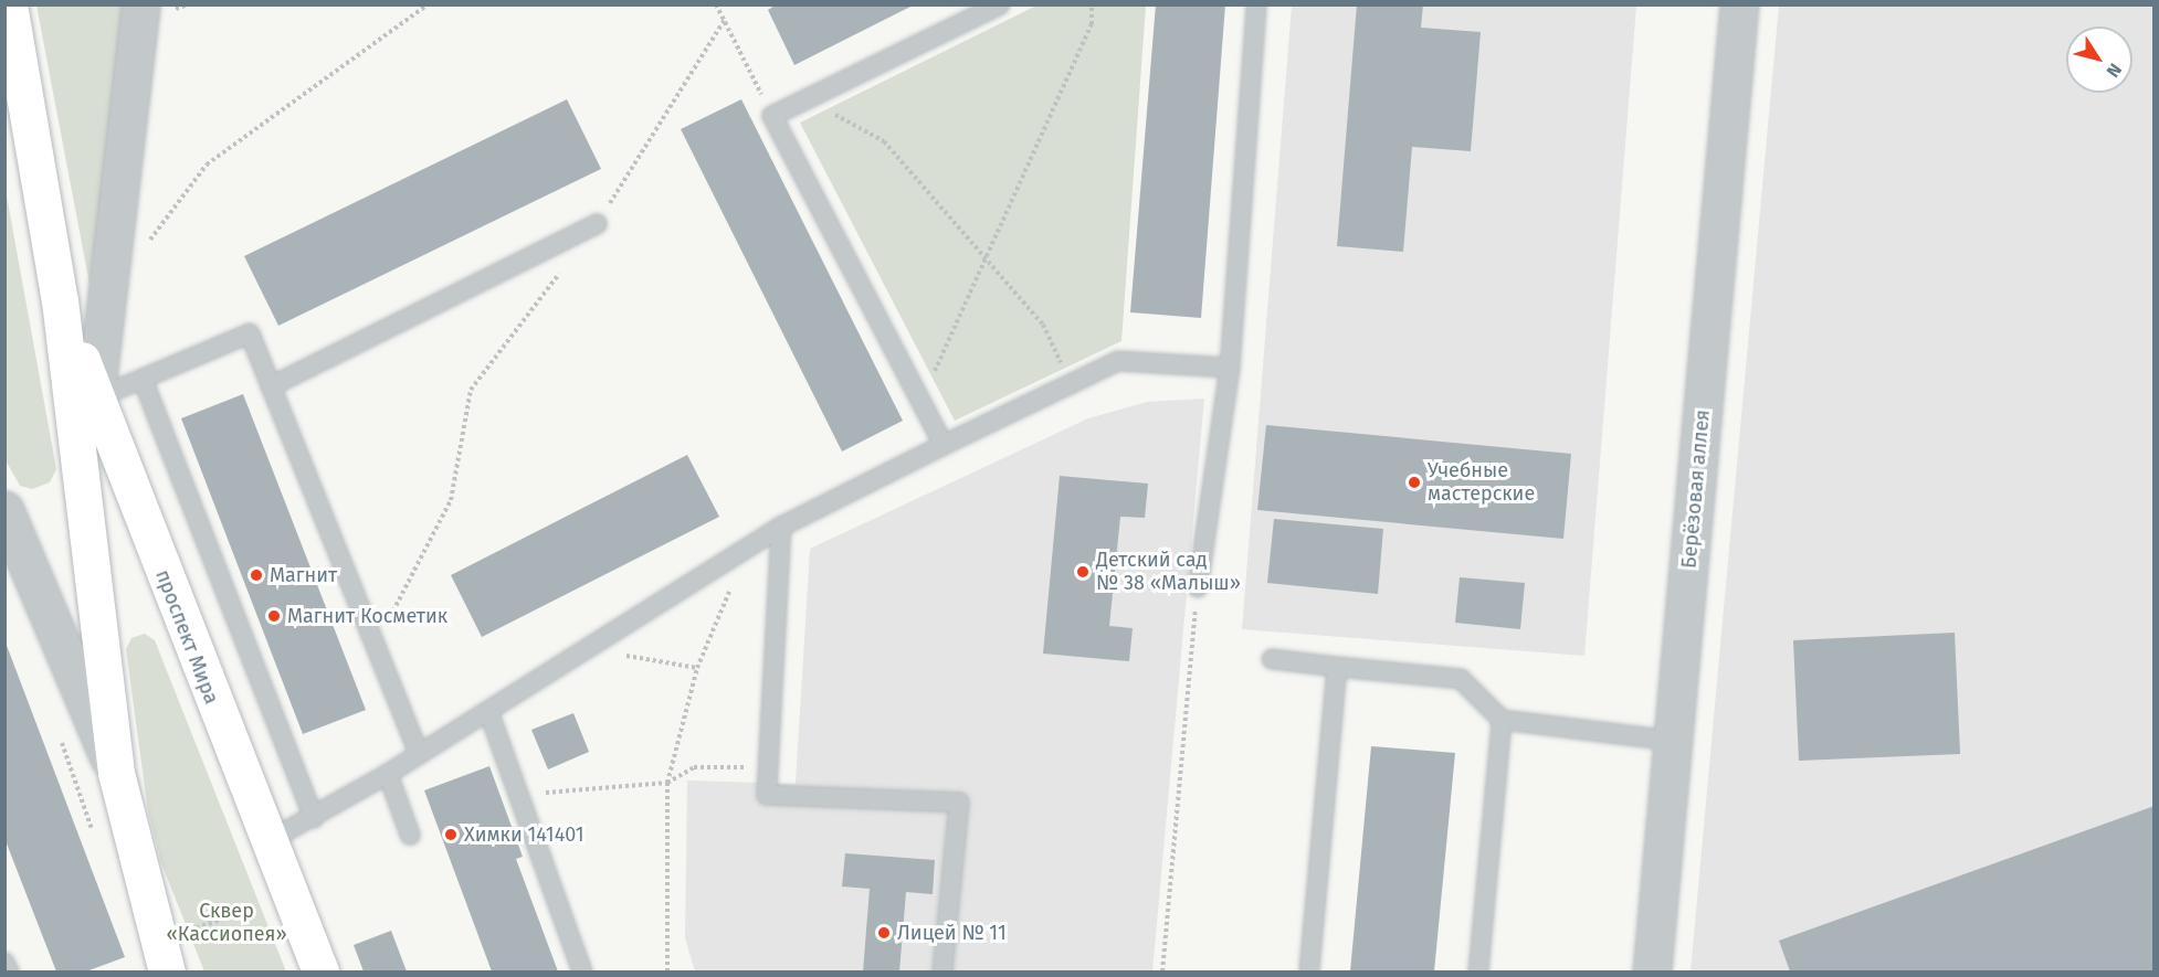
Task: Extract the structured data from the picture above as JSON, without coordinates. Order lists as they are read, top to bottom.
{
  "streets": {
    "main road": ["проспект Мира"],
    "street": ["Берёзовая аллея"]
  },
  "parks": ["Сквер «Кассиопея»"],
  "places": [
    "Учебные мастерские",
    "Детский сад № 38 «Малыш»",
    "Магнит",
    "Магнит Косметик",
    "Химки 141401",
    "Лицей № 11"
  ],
  "north": "bottom right"
}
